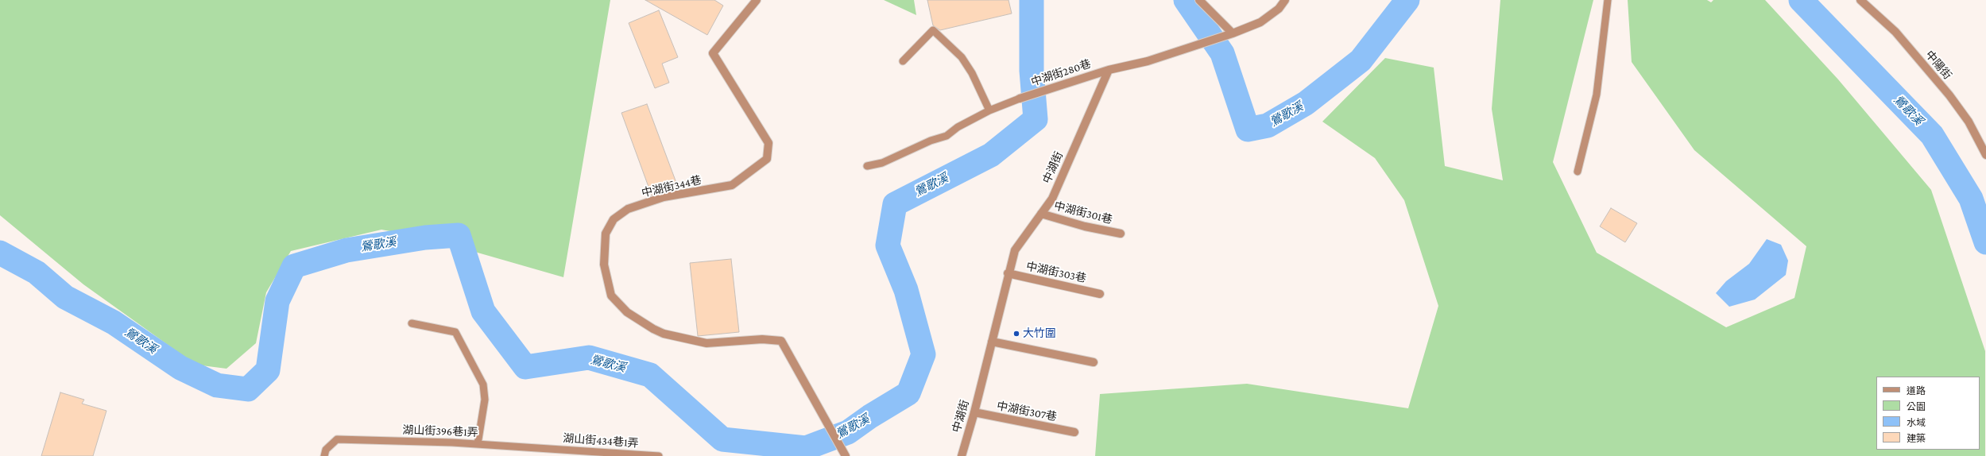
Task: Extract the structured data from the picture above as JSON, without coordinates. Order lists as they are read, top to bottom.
{
  "streets": {
    "street": [
      "中陽街",
      "中湖街280巷",
      "中湖街",
      "中湖街344巷",
      "中湖街301巷",
      "中湖街303巷",
      "中湖街307巷"
    ],
    "lane": ["湖山街396巷1弄", "湖山街434巷1弄"]
  },
  "crossings": [
    ["中湖街280巷", "中湖街"],
    ["中湖街", "中湖街301巷"],
    ["中湖街", "中湖街303巷"],
    ["中湖街", "中湖街307巷"],
    ["湖山街396巷1弄", "湖山街434巷1弄"]
  ],
  "water": ["鶯歌溪"],
  "places": ["大竹圍"],
  "legend": [
    "道路",
    "公園",
    "水域",
    "建築"
  ]
}
